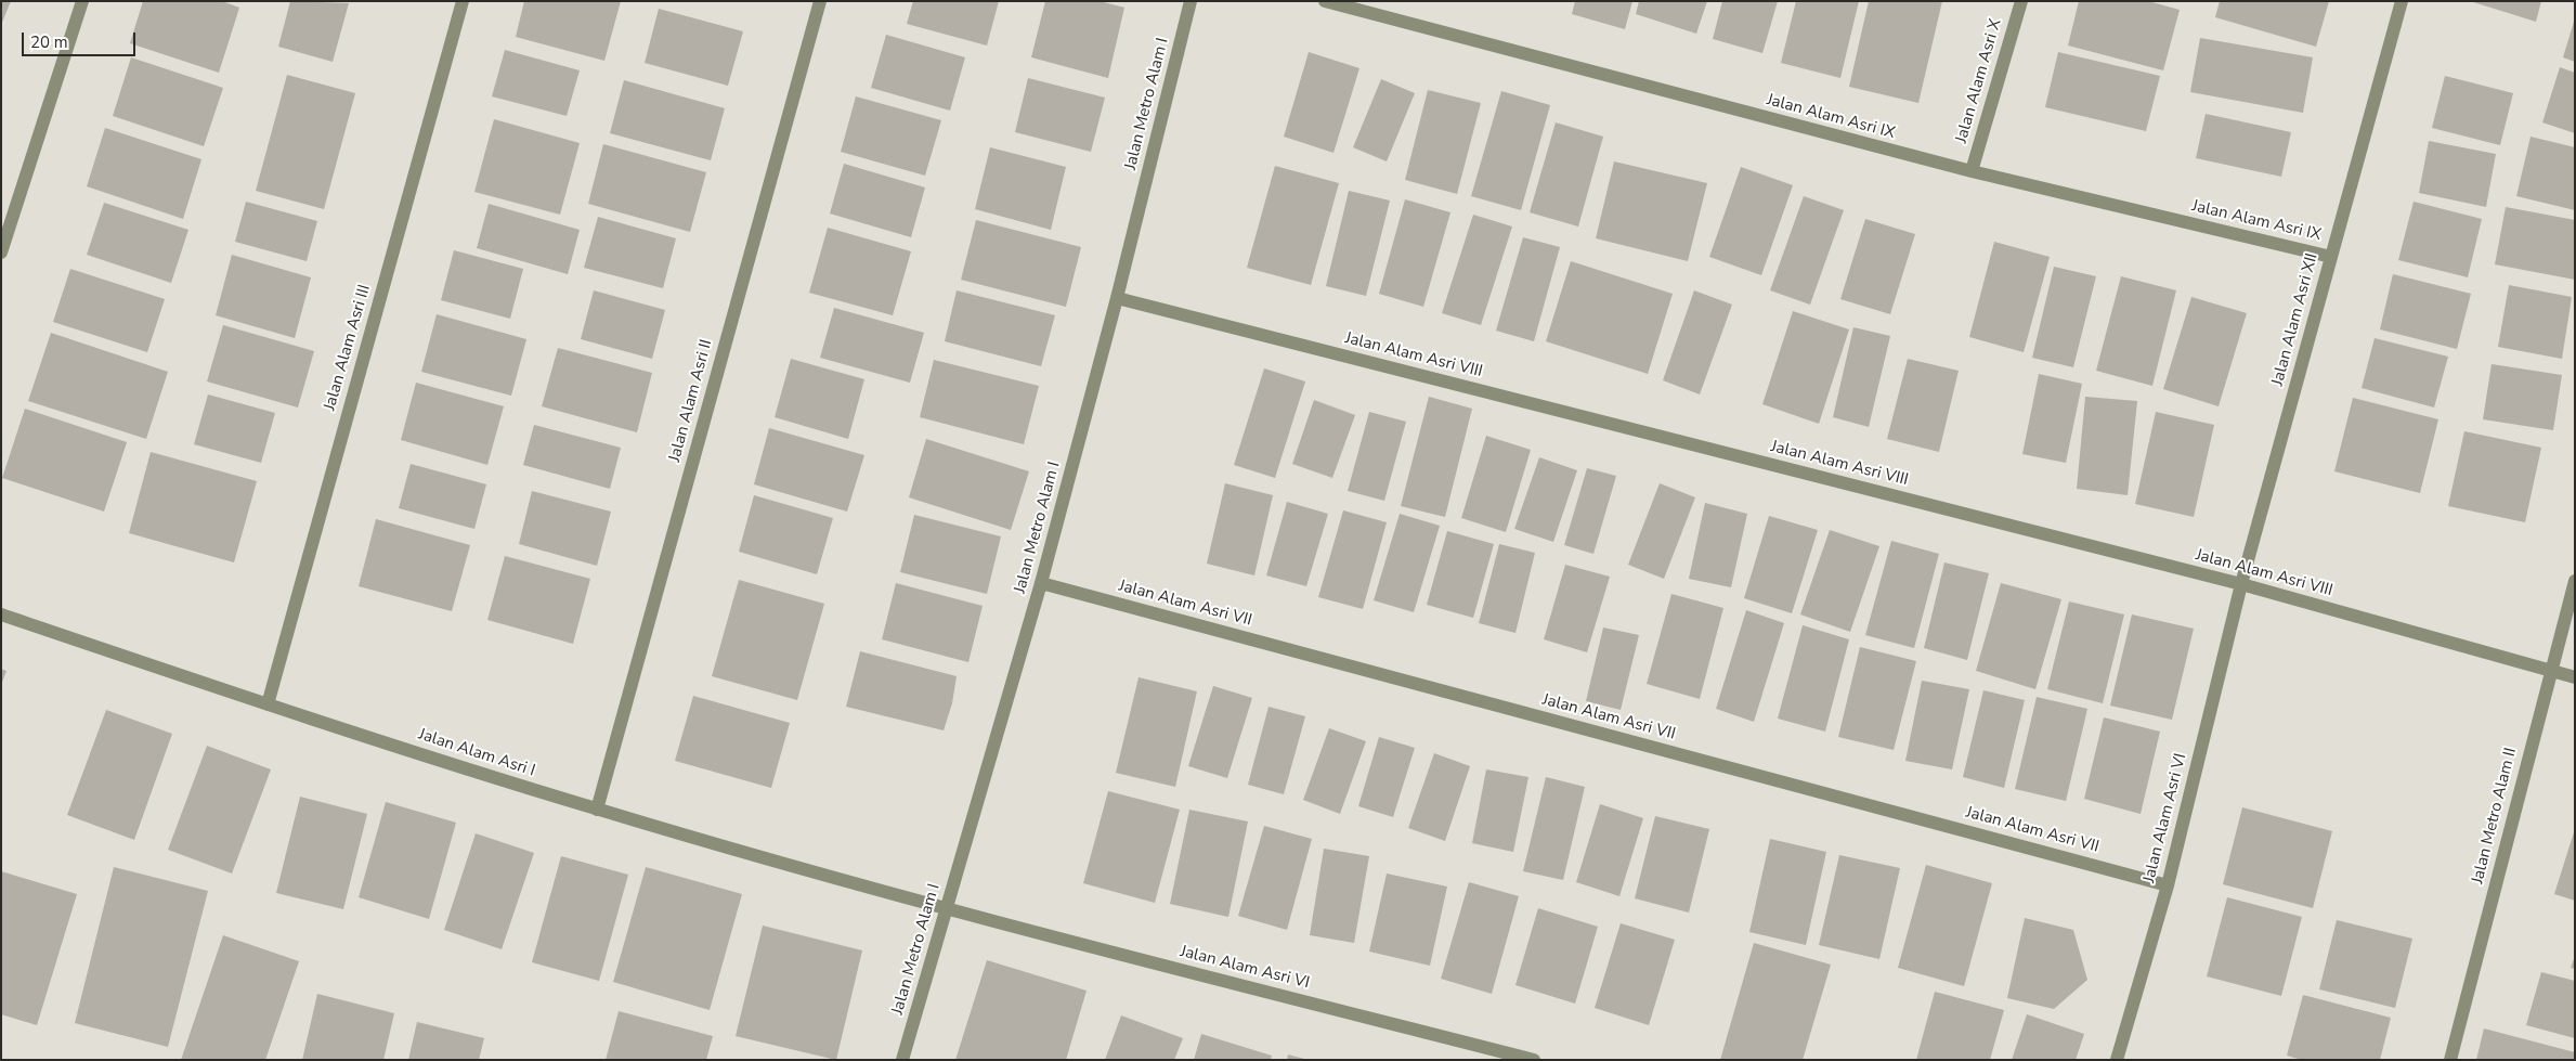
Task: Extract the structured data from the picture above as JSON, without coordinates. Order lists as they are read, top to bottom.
{
  "streets": {
    "street": [
      "Jalan Alam Asri X",
      "Jalan Metro Alam I",
      "Jalan Alam Asri IX",
      "Jalan Alam Asri XII",
      "Jalan Alam Asri III",
      "Jalan Alam Asri VIII",
      "Jalan Alam Asri II",
      "Jalan Alam Asri VII",
      "Jalan Alam Asri I",
      "Jalan Metro Alam II",
      "Jalan Alam Asri VI"
    ]
  },
  "crossings": [
    ["Jalan Alam Asri X", "Jalan Alam Asri IX"],
    ["Jalan Metro Alam I", "Jalan Alam Asri VIII"],
    ["Jalan Metro Alam I", "Jalan Alam Asri VII"],
    ["Jalan Metro Alam I", "Jalan Alam Asri I"],
    ["Jalan Metro Alam I", "Jalan Alam Asri VI"],
    ["Jalan Alam Asri IX", "Jalan Alam Asri XII"],
    ["Jalan Alam Asri XII", "Jalan Alam Asri VIII"],
    ["Jalan Alam Asri XII", "Jalan Alam Asri VI"],
    ["Jalan Alam Asri III", "Jalan Alam Asri I"],
    ["Jalan Alam Asri VIII", "Jalan Metro Alam II"],
    ["Jalan Alam Asri VIII", "Jalan Alam Asri VI"],
    ["Jalan Alam Asri II", "Jalan Alam Asri I"],
    ["Jalan Alam Asri VII", "Jalan Alam Asri VI"],
    ["Jalan Alam Asri I", "Jalan Alam Asri VI"]
  ],
  "scale_bar": "20 m"
}
